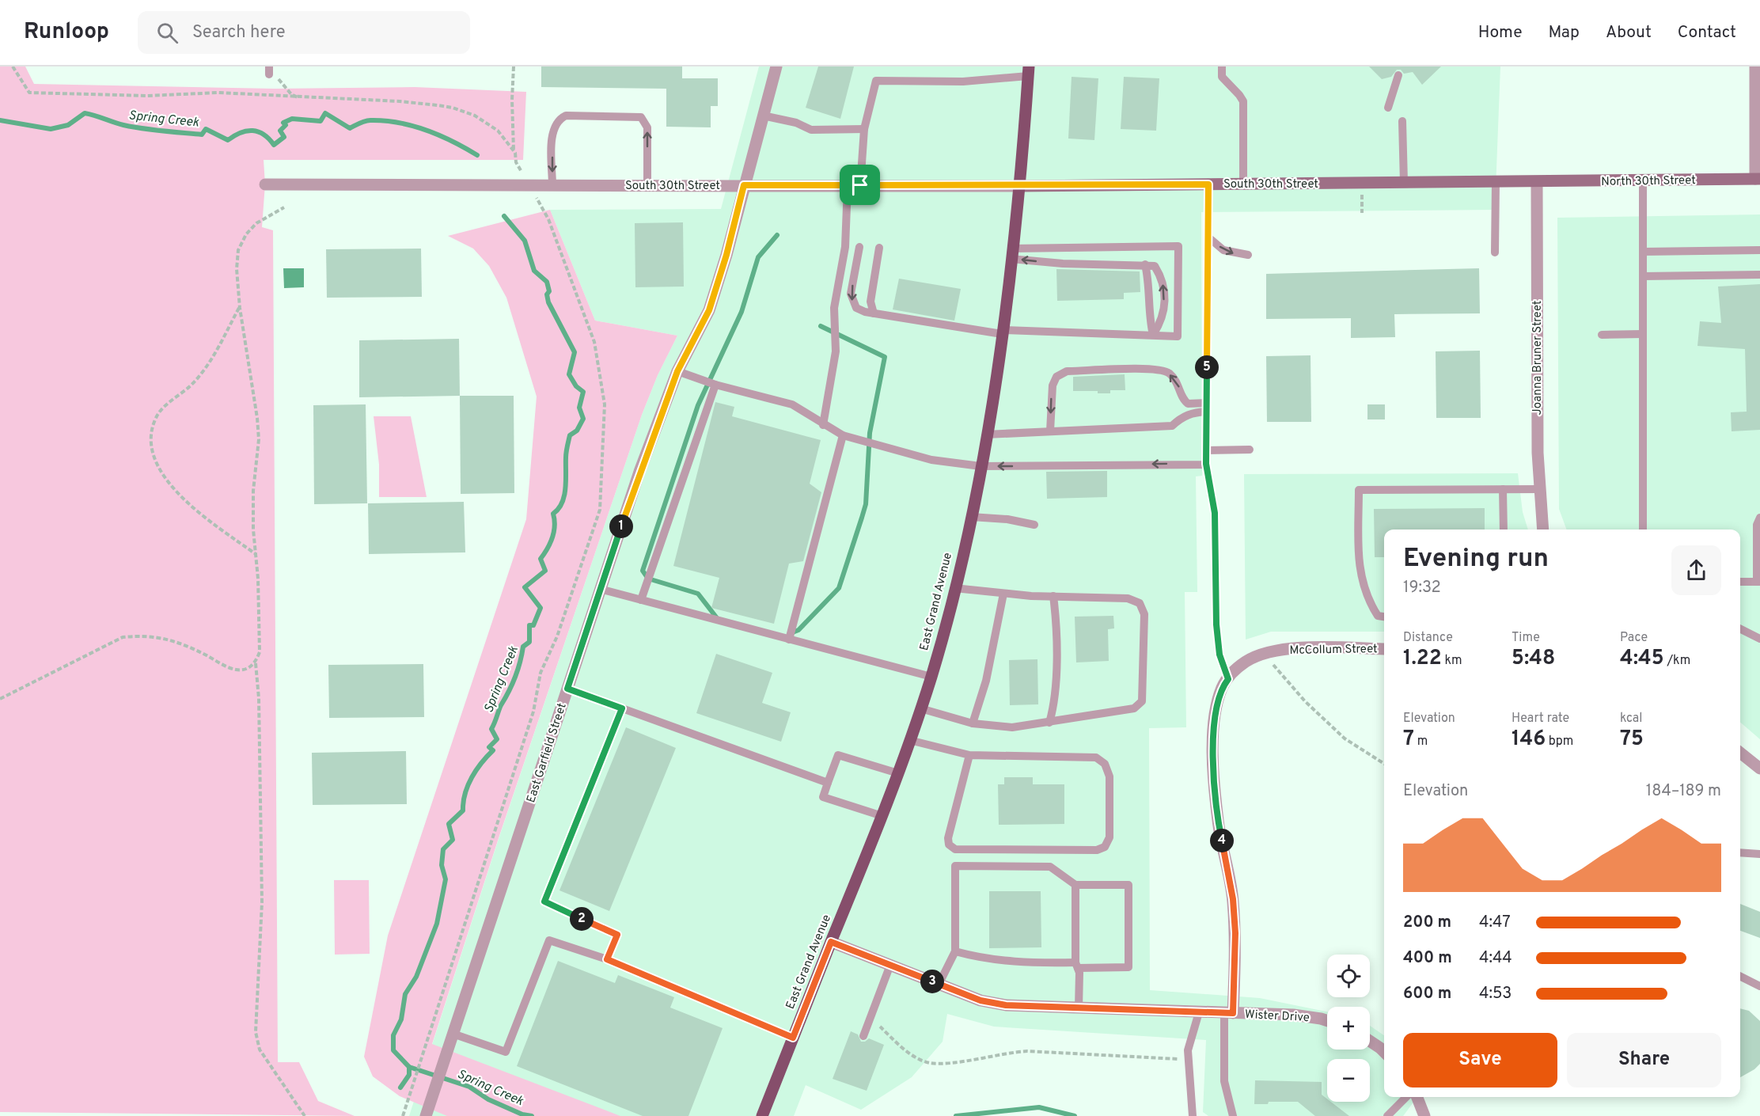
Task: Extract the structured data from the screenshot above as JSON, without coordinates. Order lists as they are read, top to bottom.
{
  "streets": {
    "main road": ["North 30th Street", "South 30th Street", "East Grand Avenue"],
    "street": [
      "Joanna Bruner Street",
      "McCollum Street",
      "East Garfield Street",
      "Wister Drive"
    ]
  },
  "crossings": [
    ["North 30th Street", "South 30th Street"],
    ["North 30th Street", "Joanna Bruner Street"],
    ["South 30th Street", "Joanna Bruner Street"],
    ["South 30th Street", "East Grand Avenue"],
    ["South 30th Street", "East Garfield Street"],
    ["East Grand Avenue", "Wister Drive"],
    ["McCollum Street", "Wister Drive"]
  ],
  "water": ["Spring Creek"],
  "page": {
    "header": "Runloop",
    "search": "Search here",
    "nav": [
      "Home",
      "Map",
      "About",
      "Contact"
    ],
    "pins": [
      "5",
      "1",
      "4",
      "2",
      "3"
    ],
    "heading": ["Evening run", "19:32"],
    "stats": [
      ["Distance", "1.22 km"],
      ["Time", "5:48"],
      ["Pace", "4:45 /km"],
      ["Elevation", "7 m"],
      ["Heart rate", "146 bpm"],
      ["kcal", "75"]
    ],
    "chart": ["Elevation", "184–189 m"],
    "list": [
      {
        "name": "200 m",
        "note": "4:47"
      },
      {
        "name": "400 m",
        "note": "4:44"
      },
      {
        "name": "600 m",
        "note": "4:53"
      }
    ],
    "map_buttons": ["+", "−"],
    "buttons": ["Save", "Share"]
  }
}
